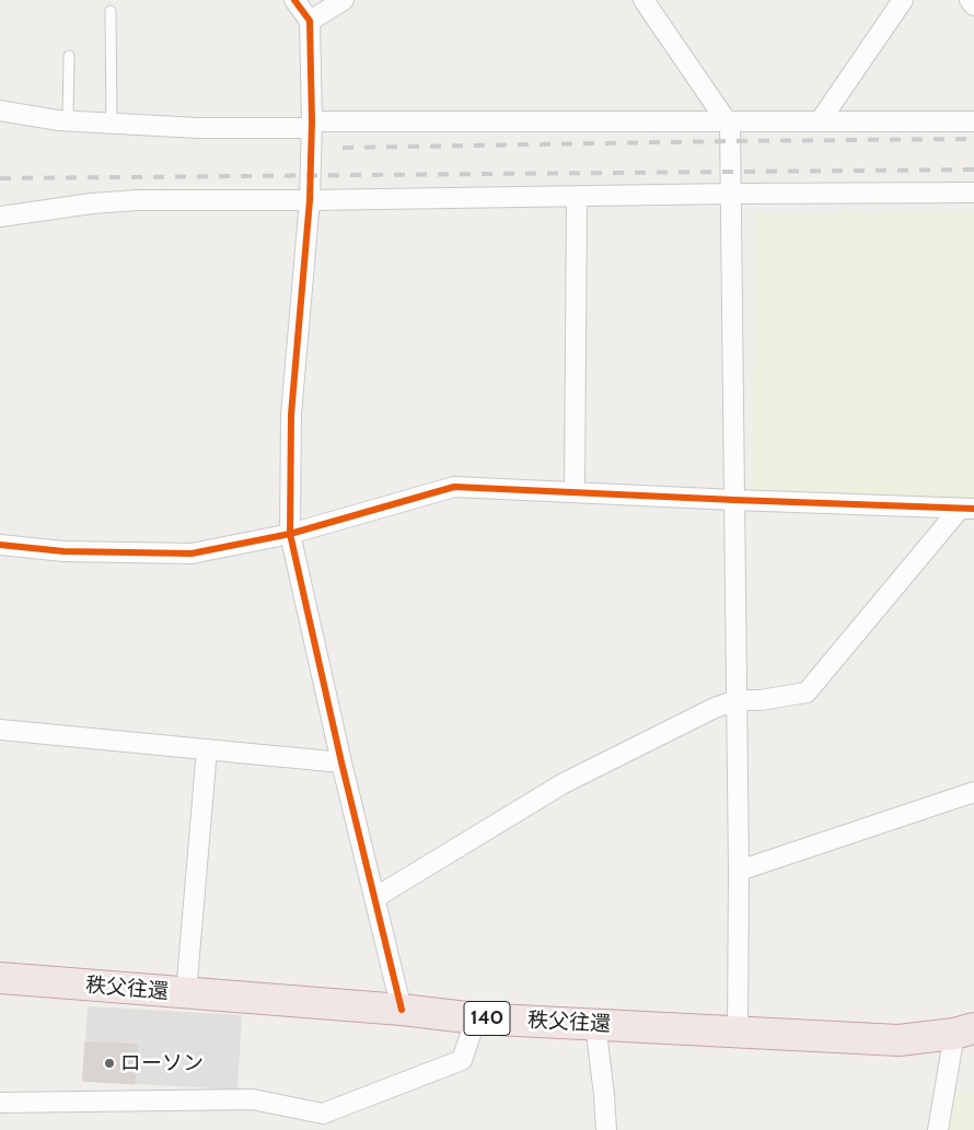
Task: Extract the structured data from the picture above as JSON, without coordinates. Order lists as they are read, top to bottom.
{
  "streets": {
    "highway": ["秩父往還", "140"]
  },
  "places": ["ローソン"]
}
